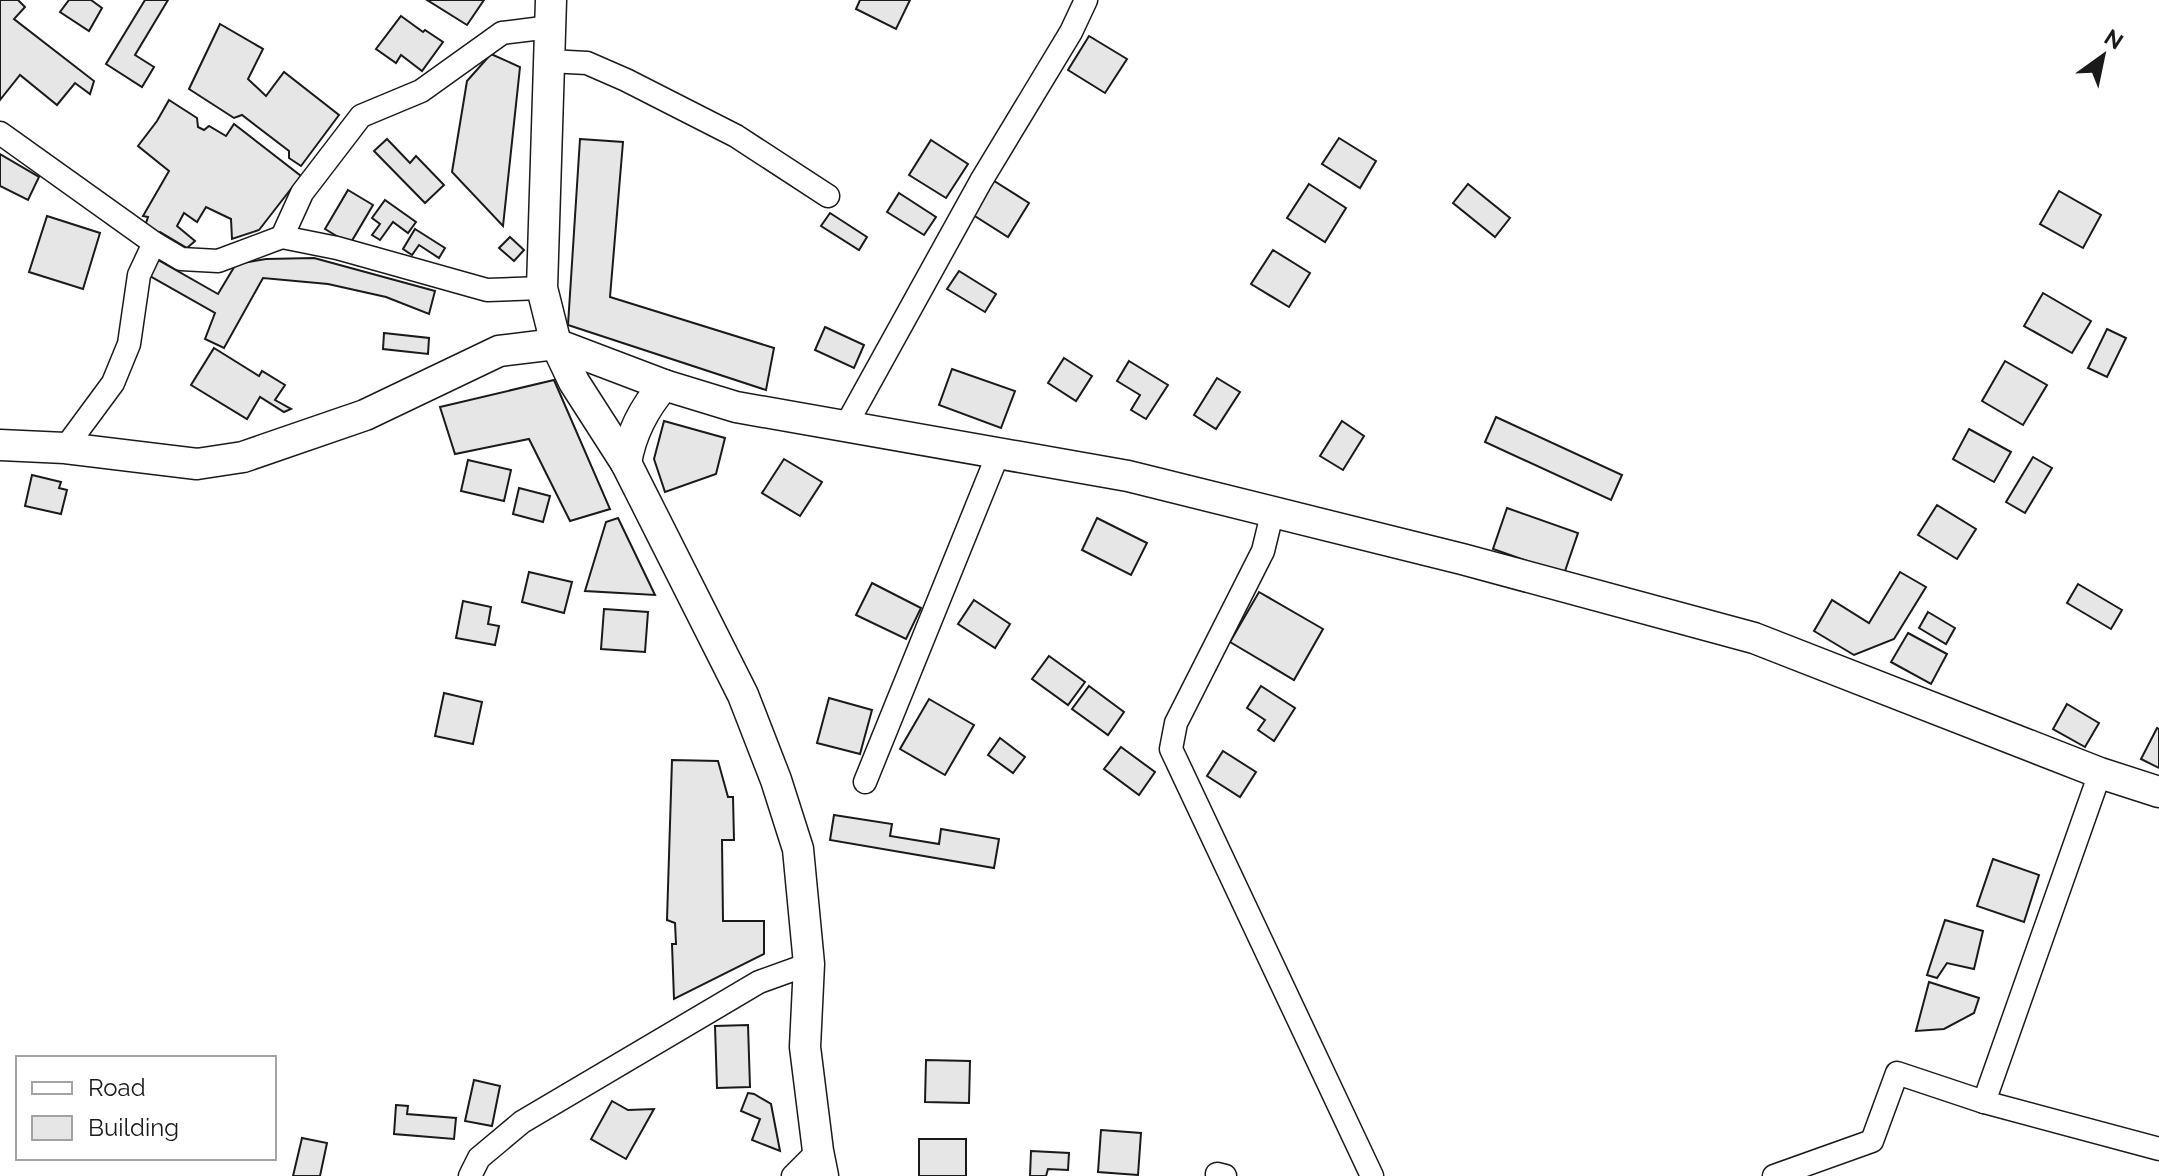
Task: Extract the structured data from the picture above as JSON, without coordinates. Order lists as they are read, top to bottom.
{
  "legend": ["Road", "Building"],
  "north": "top right"
}
